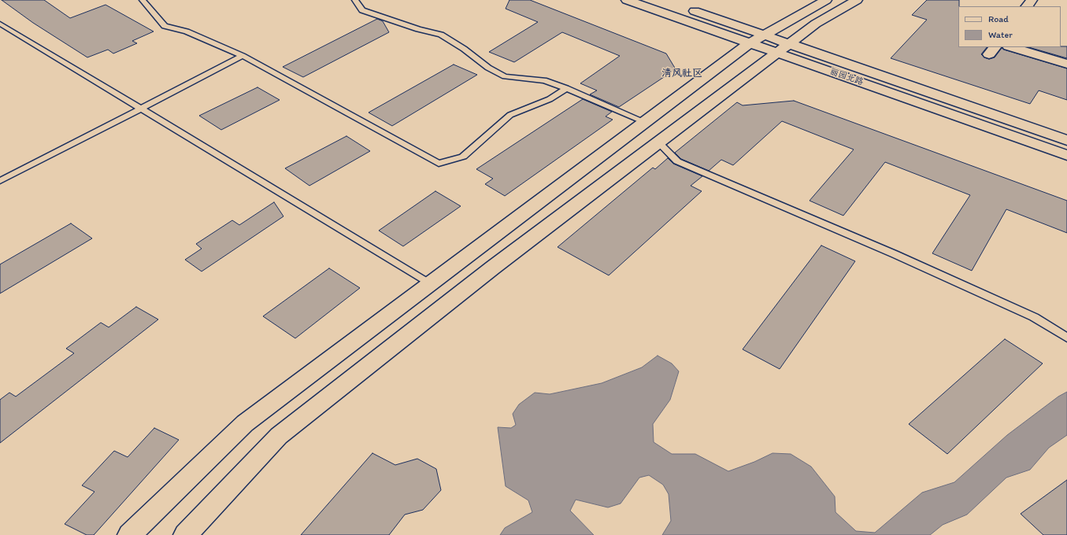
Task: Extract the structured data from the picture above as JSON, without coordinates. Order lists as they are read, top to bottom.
{
  "streets": {
    "street": ["丽园北路"]
  },
  "districts": ["清风社区"],
  "legend": ["Road", "Water"]
}
